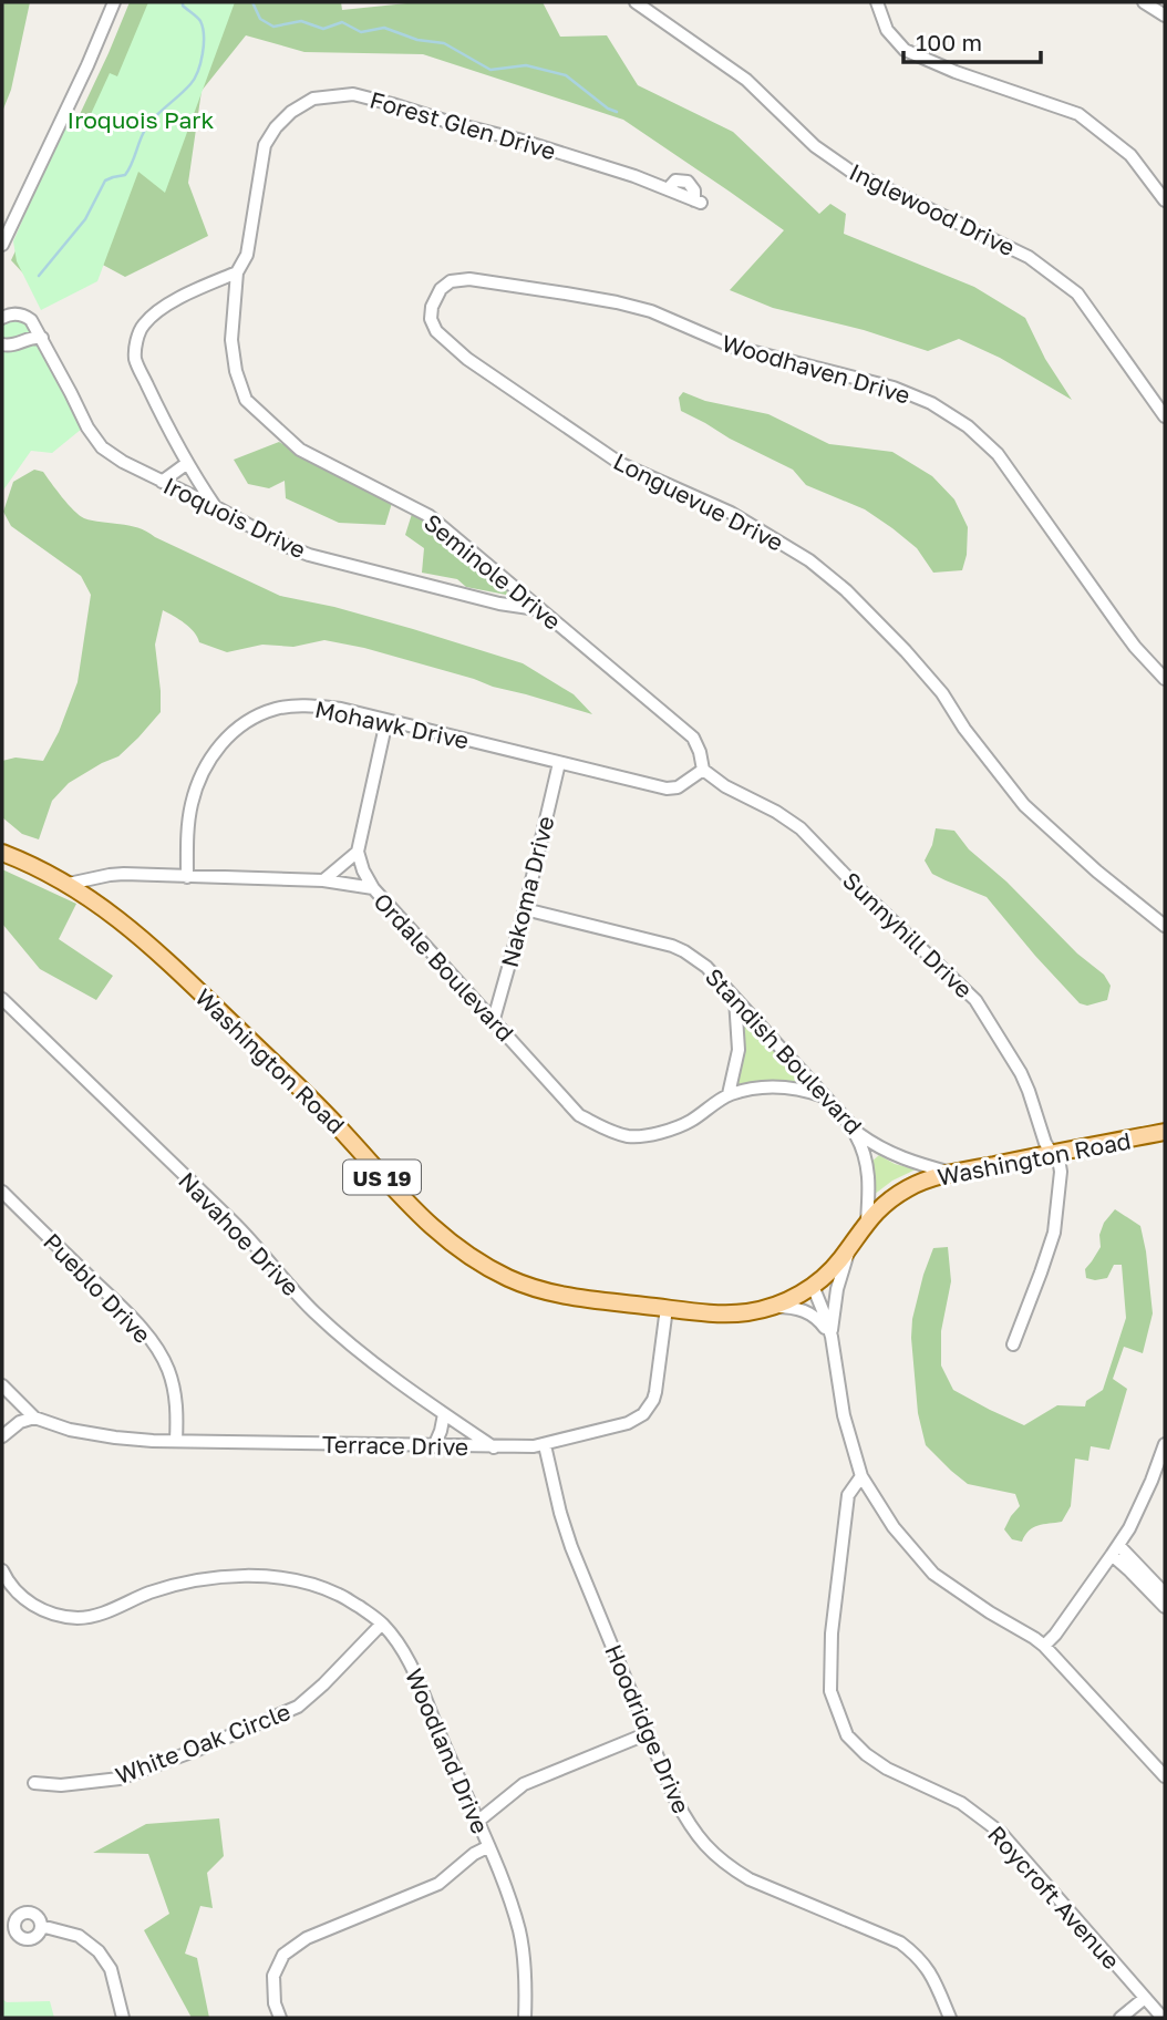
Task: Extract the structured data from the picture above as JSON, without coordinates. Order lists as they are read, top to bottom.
{
  "streets": {
    "main road": ["Washington Road", "US 19"],
    "street": [
      "Forest Glen Drive",
      "Inglewood Drive",
      "Woodhaven Drive",
      "Longuevue Drive",
      "Iroquois Drive",
      "Seminole Drive",
      "Mohawk Drive",
      "Nakoma Drive",
      "Sunnyhill Drive",
      "Ordale Boulevard",
      "Standish Boulevard",
      "Navahoe Drive",
      "Pueblo Drive",
      "Terrace Drive",
      "Hoodridge Drive",
      "White Oak Circle",
      "Woodland Drive",
      "Roycroft Avenue"
    ]
  },
  "crossings": [
    ["Forest Glen Drive", "Seminole Drive"],
    ["Woodhaven Drive", "Longuevue Drive"],
    ["Iroquois Drive", "Seminole Drive"],
    ["Seminole Drive", "Mohawk Drive"],
    ["Seminole Drive", "Sunnyhill Drive"],
    ["Mohawk Drive", "Nakoma Drive"],
    ["Mohawk Drive", "Sunnyhill Drive"],
    ["Mohawk Drive", "Ordale Boulevard"],
    ["Nakoma Drive", "Ordale Boulevard"],
    ["Nakoma Drive", "Standish Boulevard"],
    ["Sunnyhill Drive", "Washington Road"],
    ["Ordale Boulevard", "Standish Boulevard"],
    ["Ordale Boulevard", "Washington Road"],
    ["Standish Boulevard", "Washington Road"],
    ["Washington Road", "Terrace Drive"],
    ["Navahoe Drive", "Terrace Drive"],
    ["Pueblo Drive", "Terrace Drive"],
    ["Terrace Drive", "Hoodridge Drive"],
    ["White Oak Circle", "Woodland Drive"]
  ],
  "parks": ["Iroquois Park"],
  "scale_bar": "100 m"
}
